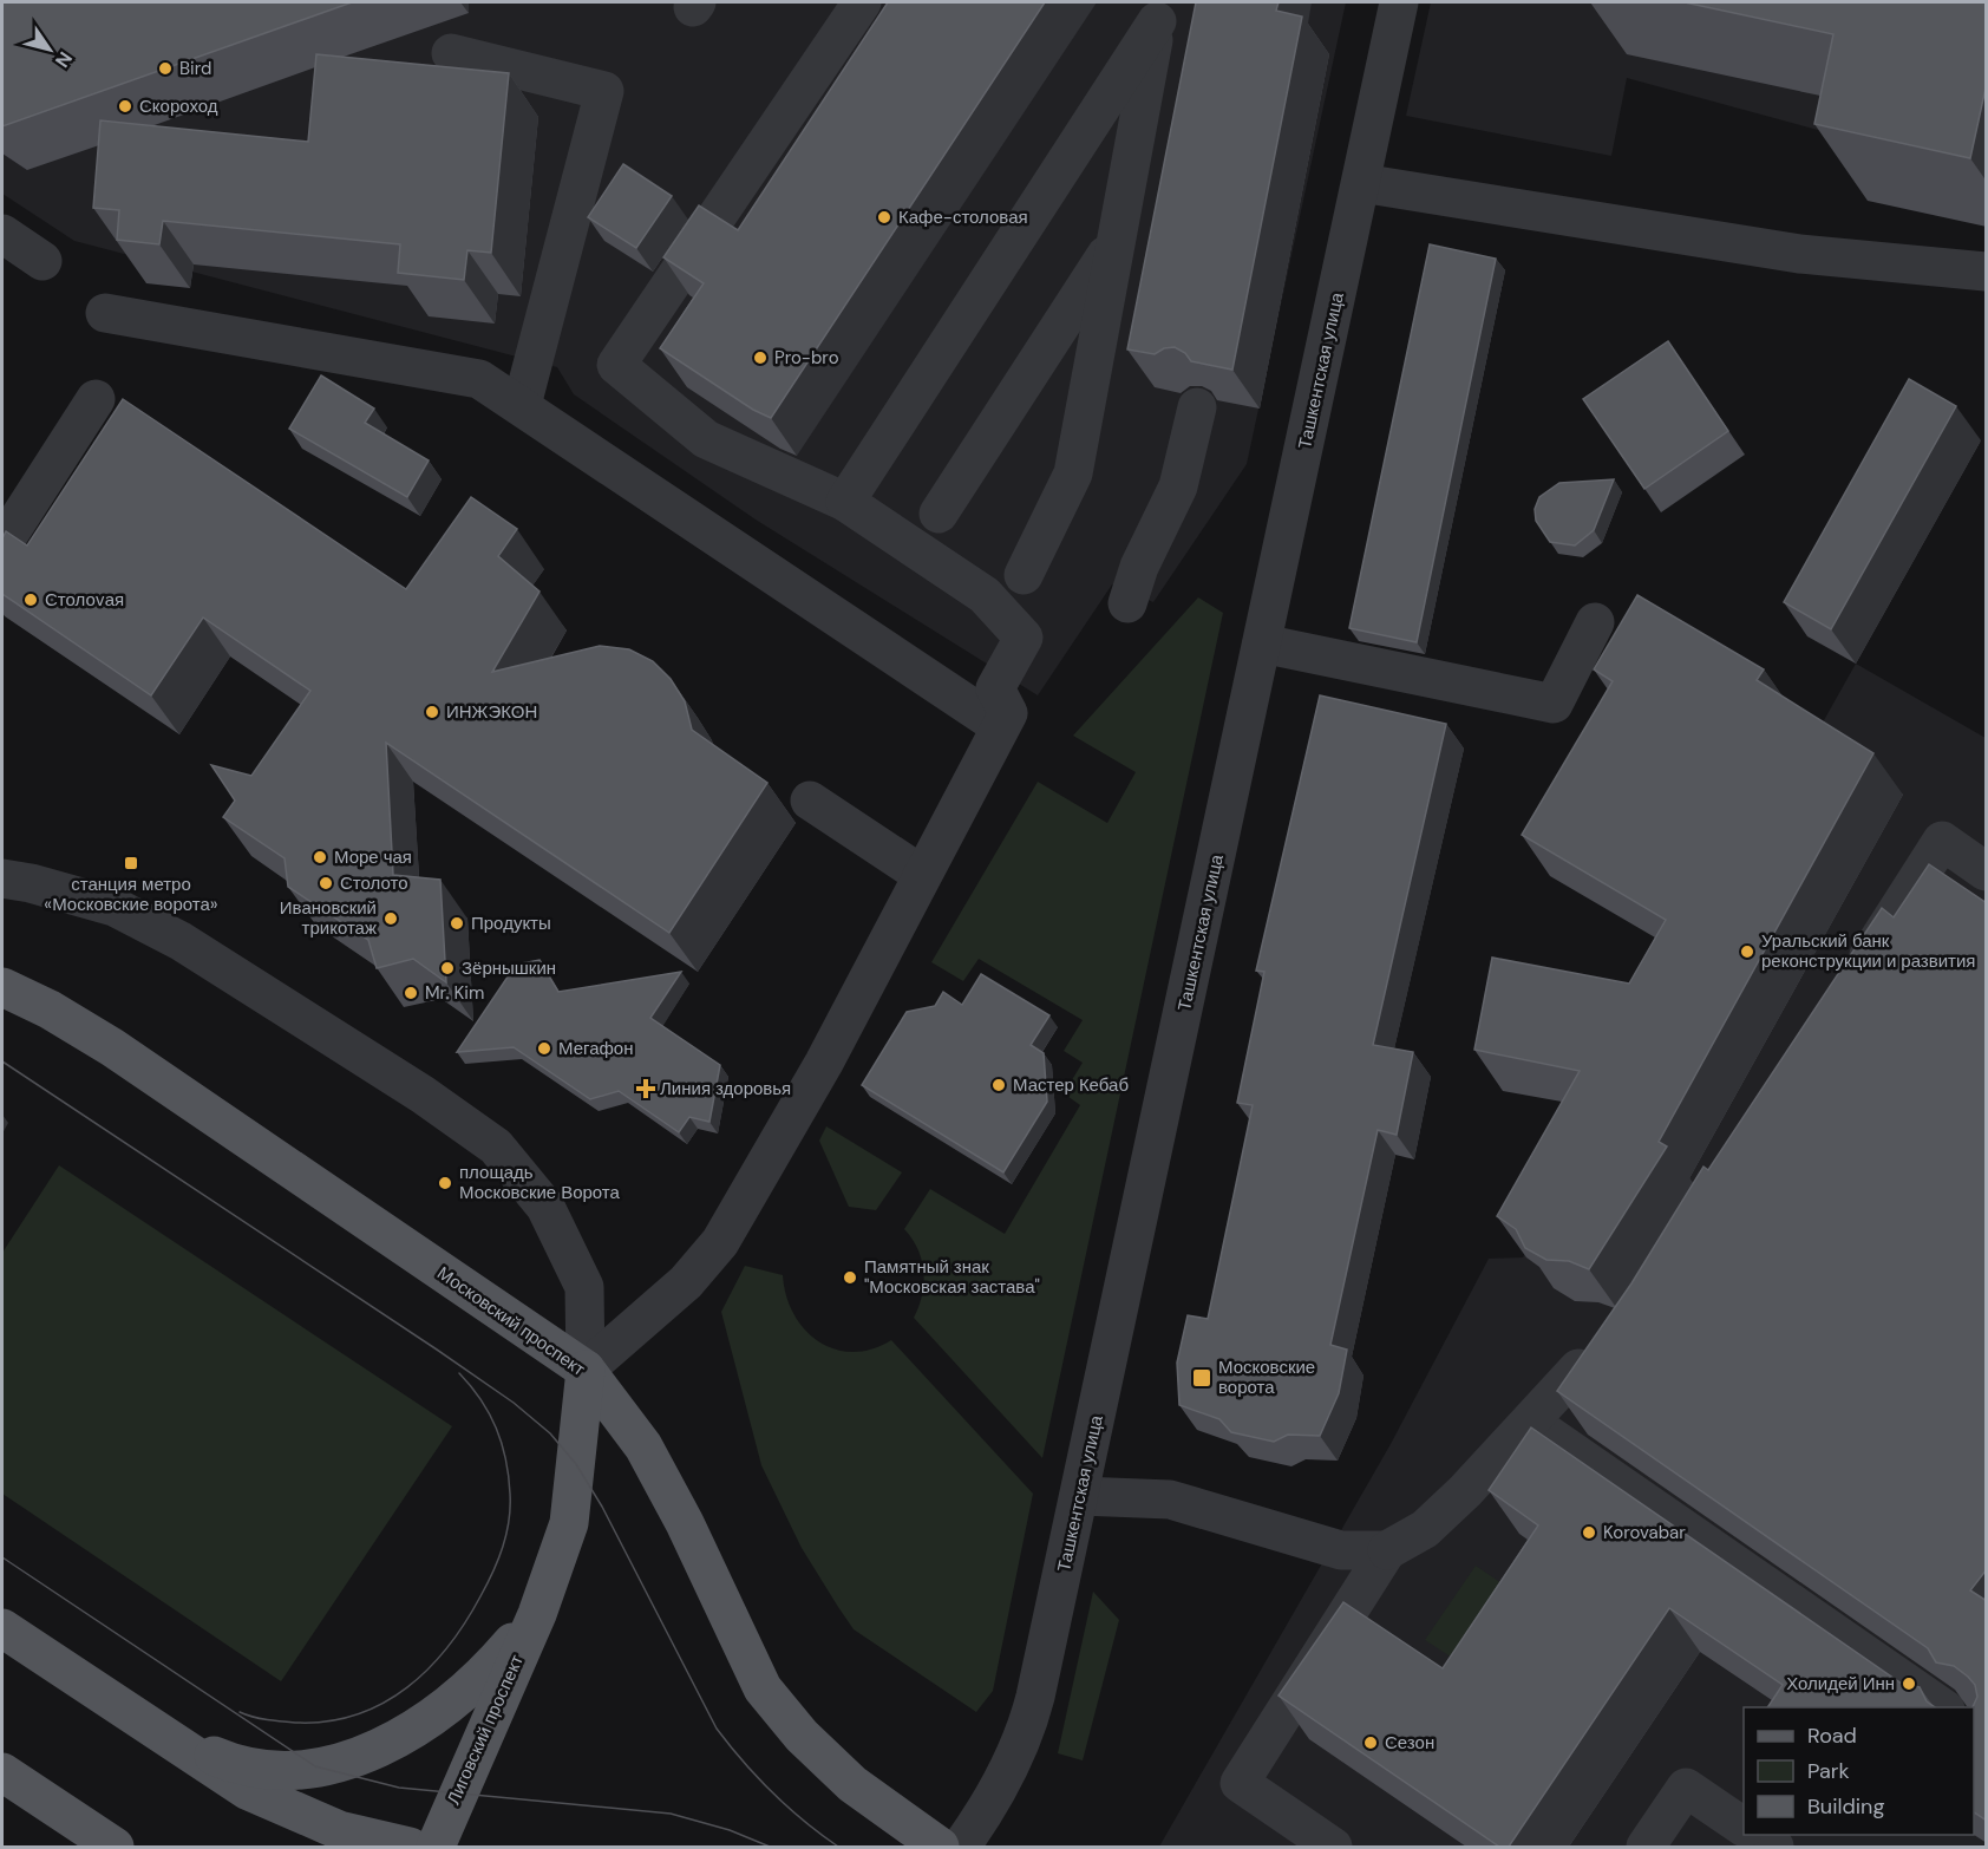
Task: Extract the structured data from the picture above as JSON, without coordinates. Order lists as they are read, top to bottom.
{
  "streets": {
    "main road": ["Московский проспект", "Лиговский проспект"],
    "street": ["Ташкентская улица"]
  },
  "places": {
    "other": [
      "Bird",
      "Скороход",
      "Кафе-столовая",
      "Pro-bro",
      "Столоvая",
      "ИНЖЭКОН",
      "Море чая",
      "Столото",
      "Ивановский трикотаж",
      "Продукты",
      "Уральский банк реконструкции и развития",
      "Зёрнышкин",
      "Mr. Kim",
      "Мегафон",
      "Мастер Кебаб",
      "площадь Московские Ворота",
      "Памятный знак \"Московская застава\"",
      "Korovabar",
      "Холидей Инн",
      "Сезон"
    ],
    "transit": ["станция метро «Московские ворота»", "Московские ворота"],
    "health": ["Линия здоровья"]
  },
  "legend": ["Road", "Park", "Building"],
  "north": "bottom right"
}
